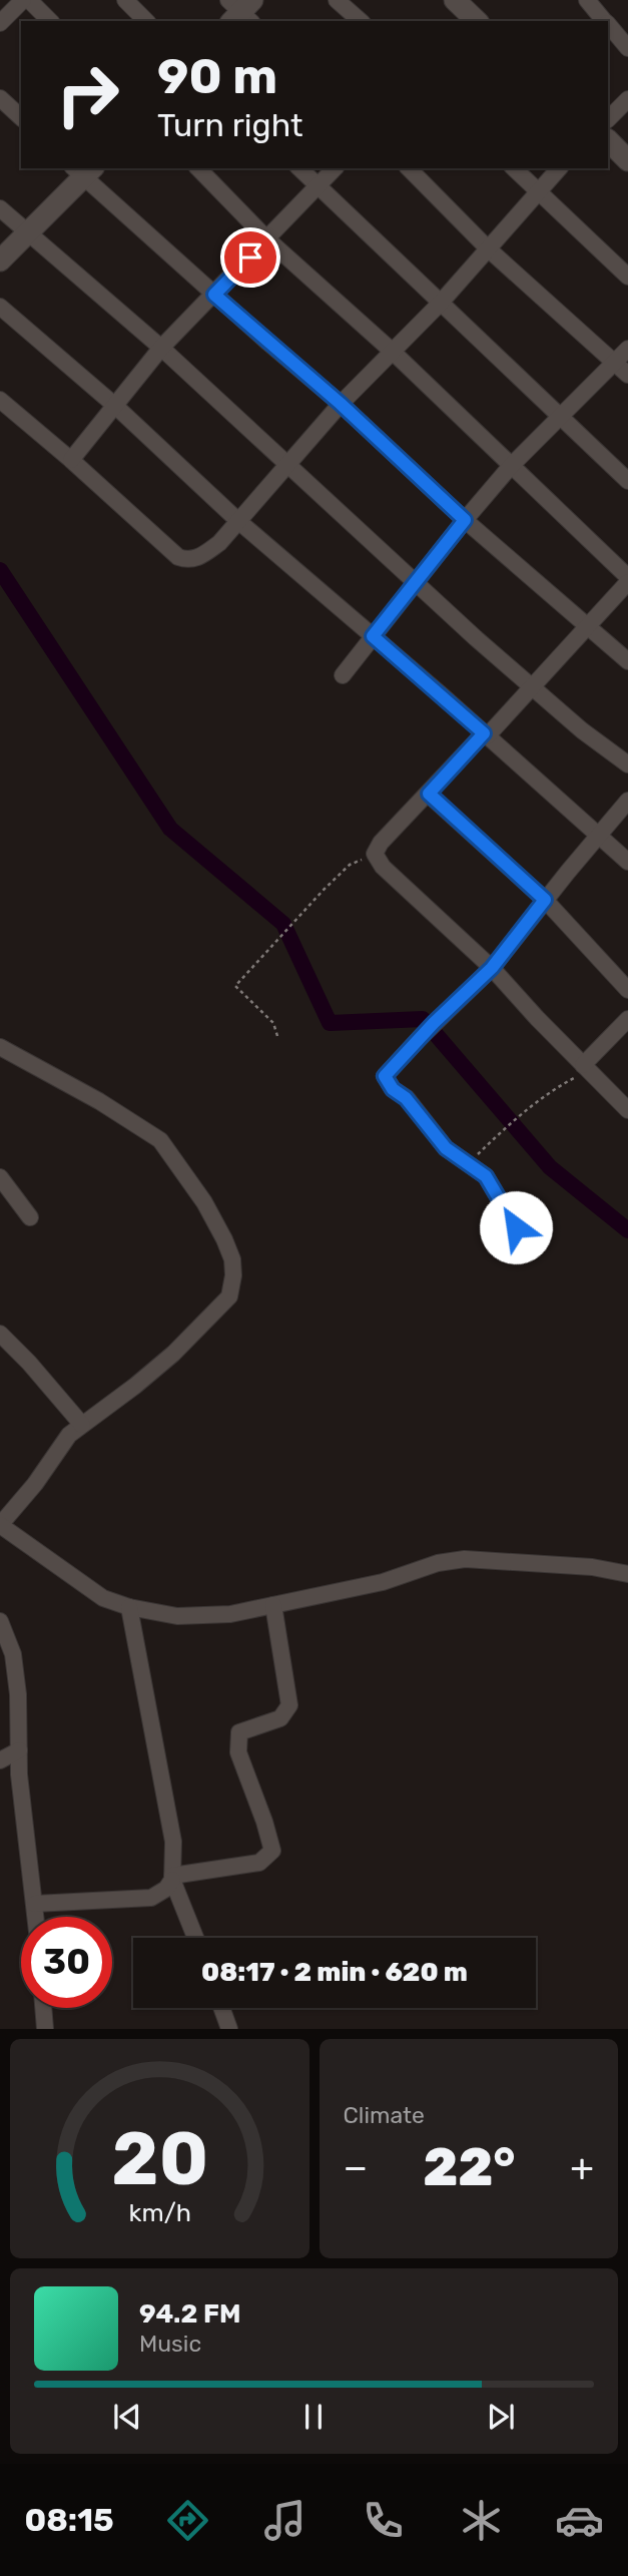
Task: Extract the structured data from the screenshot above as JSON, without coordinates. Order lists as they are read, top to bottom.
{
  "page": {
    "turn": ["90 m", "Turn right"],
    "limit": "30",
    "trip": "08:17 · 2 min · 620 m",
    "tile": "Climate",
    "heat": ["−", "22°", "+"],
    "song": ["94.2 FM", "Music"],
    "tabs": "08:15",
    "gauge": ["20", "km/h"]
  }
}
